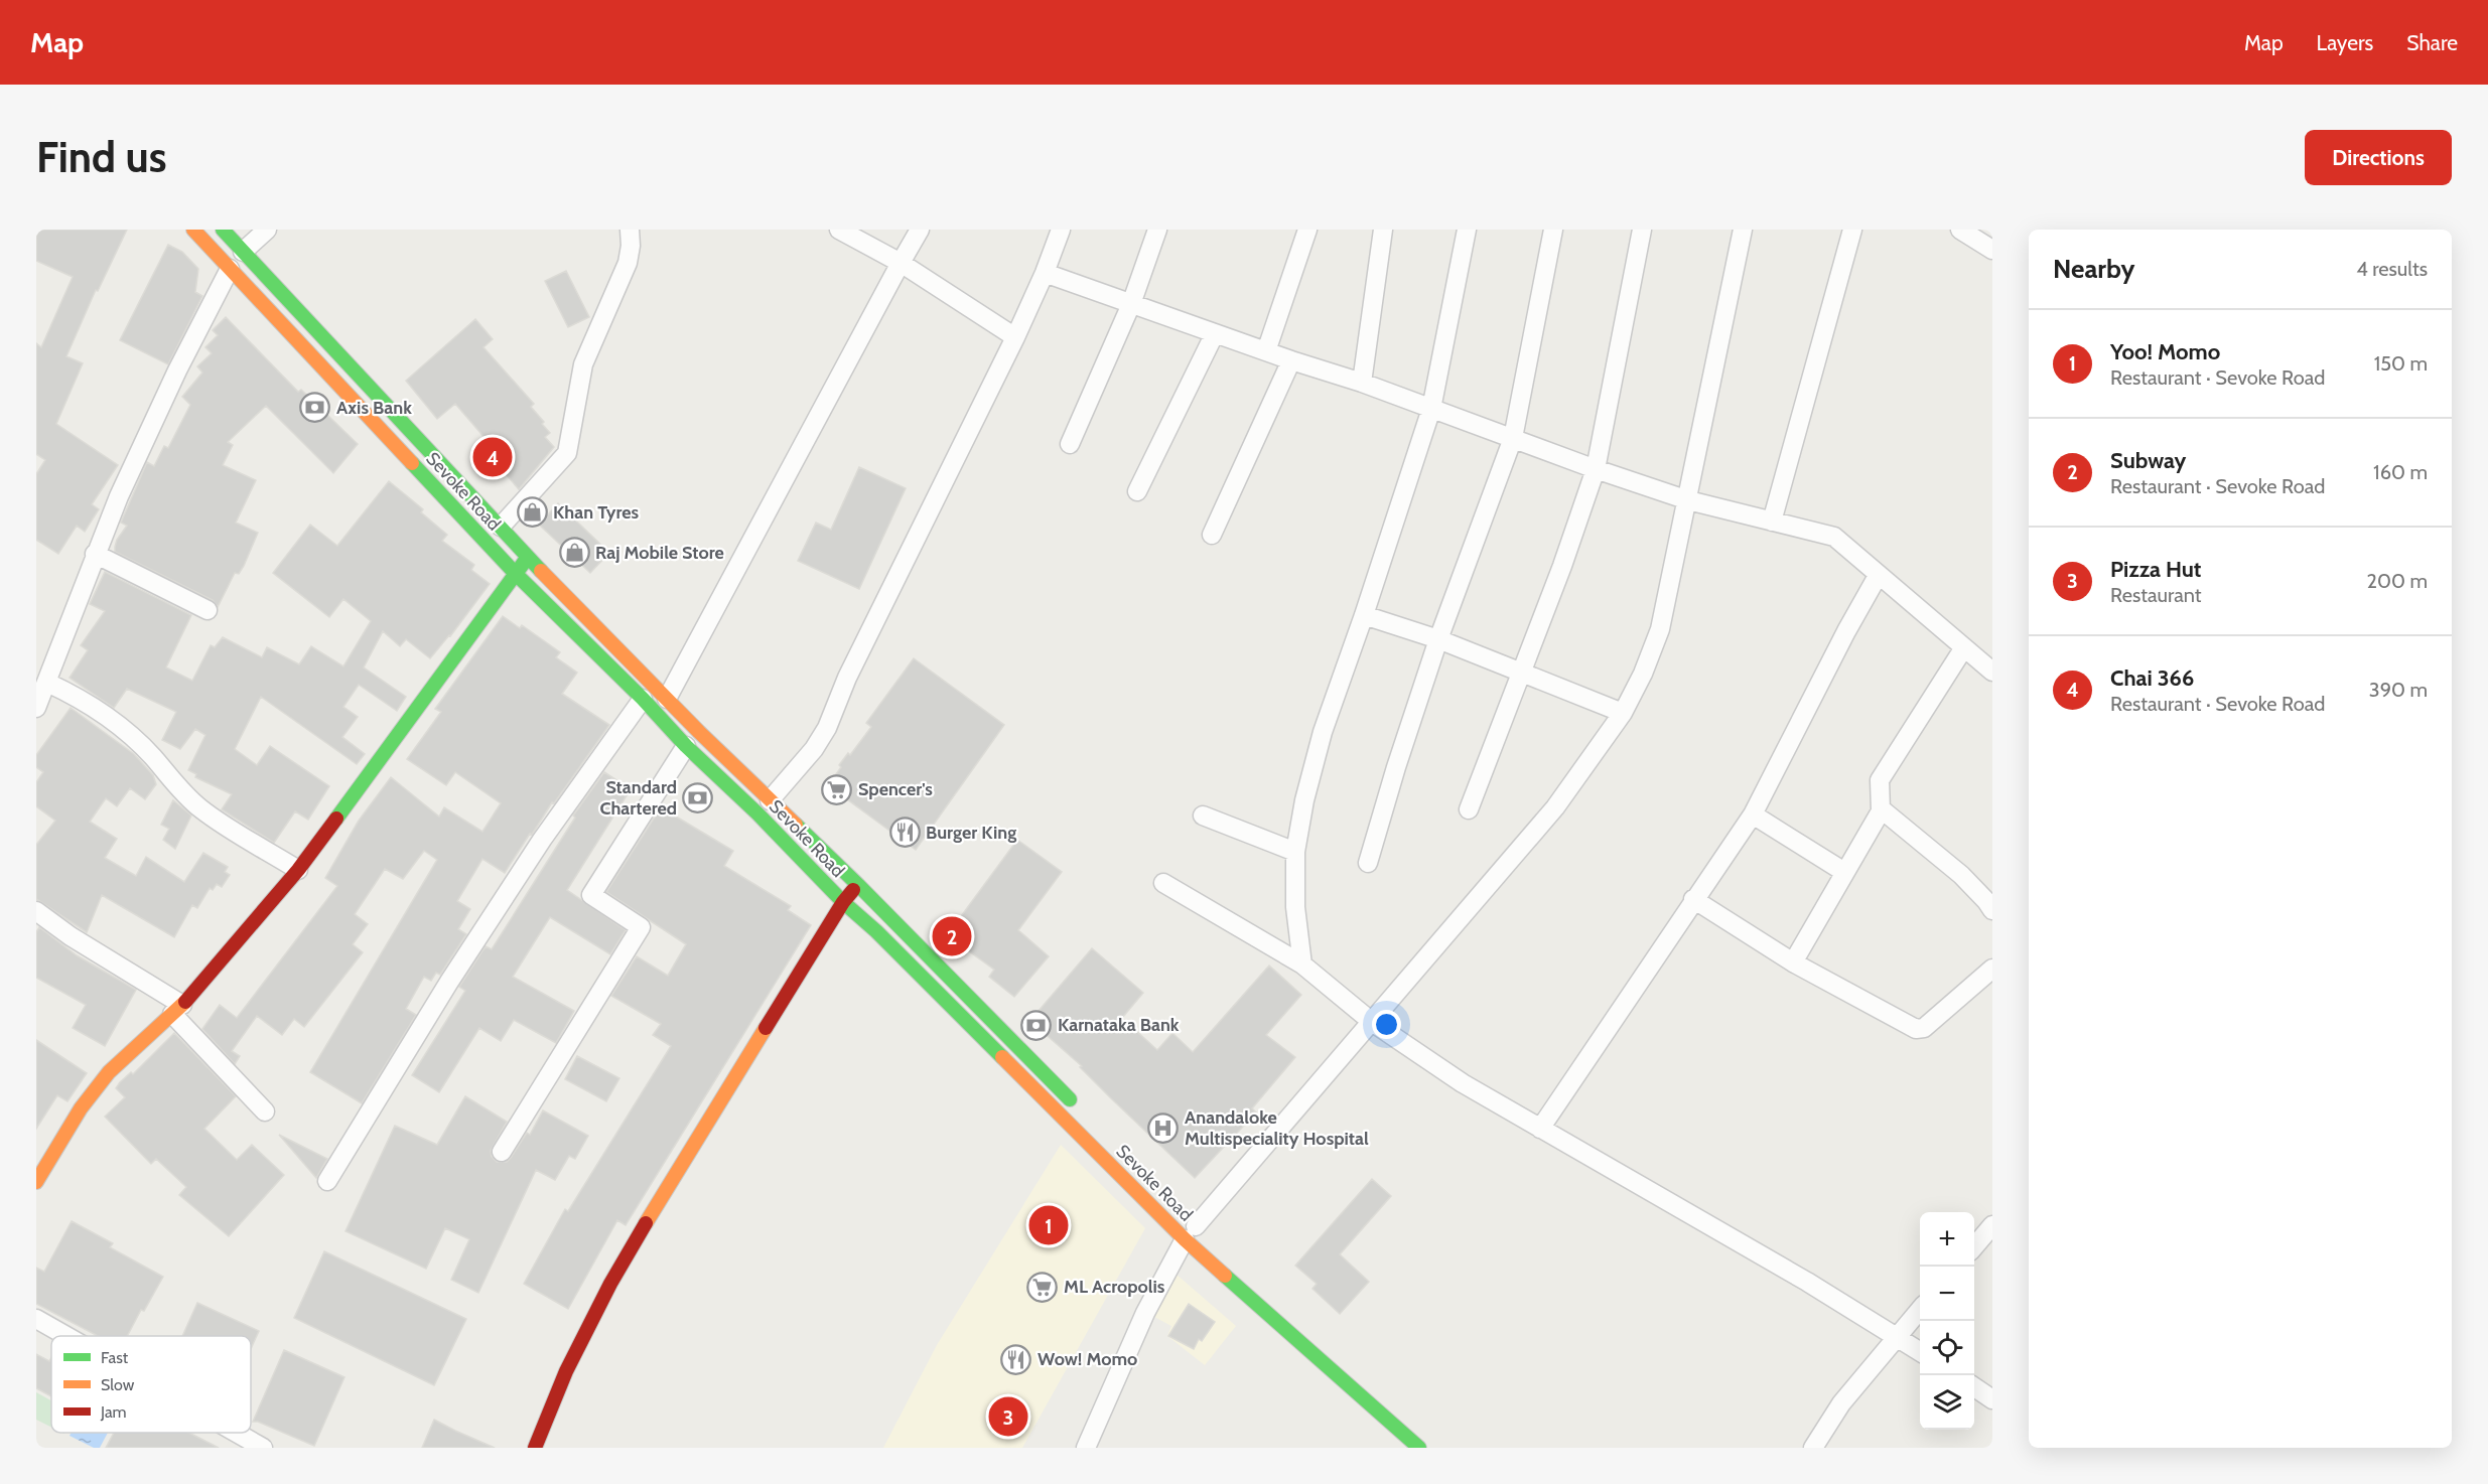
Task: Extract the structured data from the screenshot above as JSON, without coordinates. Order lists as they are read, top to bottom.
{
  "streets": {
    "main road": ["Sevoke Road"]
  },
  "places": {
    "bank": ["Axis Bank", "Standard Chartered", "Karnataka Bank"],
    "shop": ["Khan Tyres", "Raj Mobile Store"],
    "supermarket": ["Spencer's", "ML Acropolis"],
    "restaurant": ["Burger King", "Wow! Momo"],
    "hospital": ["Anandaloke Multispeciality Hospital"]
  },
  "legend": ["Fast", "Slow", "Jam"],
  "page": {
    "header": "Map",
    "nav": ["Map", "Layers", "Share"],
    "buttons": "Directions",
    "title": "Find us",
    "heading": ["Nearby", "4 results"],
    "list": [
      {
        "mark": "1",
        "name": "Yoo! Momo",
        "note": "Restaurant · Sevoke Road",
        "value": "150 m"
      },
      {
        "mark": "2",
        "name": "Subway",
        "note": "Restaurant · Sevoke Road",
        "value": "160 m"
      },
      {
        "mark": "3",
        "name": "Pizza Hut",
        "note": "Restaurant",
        "value": "200 m"
      },
      {
        "mark": "4",
        "name": "Chai 366",
        "note": "Restaurant · Sevoke Road",
        "value": "390 m"
      }
    ],
    "pins": [
      "4",
      "2",
      "1",
      "3"
    ],
    "map_buttons": ["+", "−"]
  }
}
